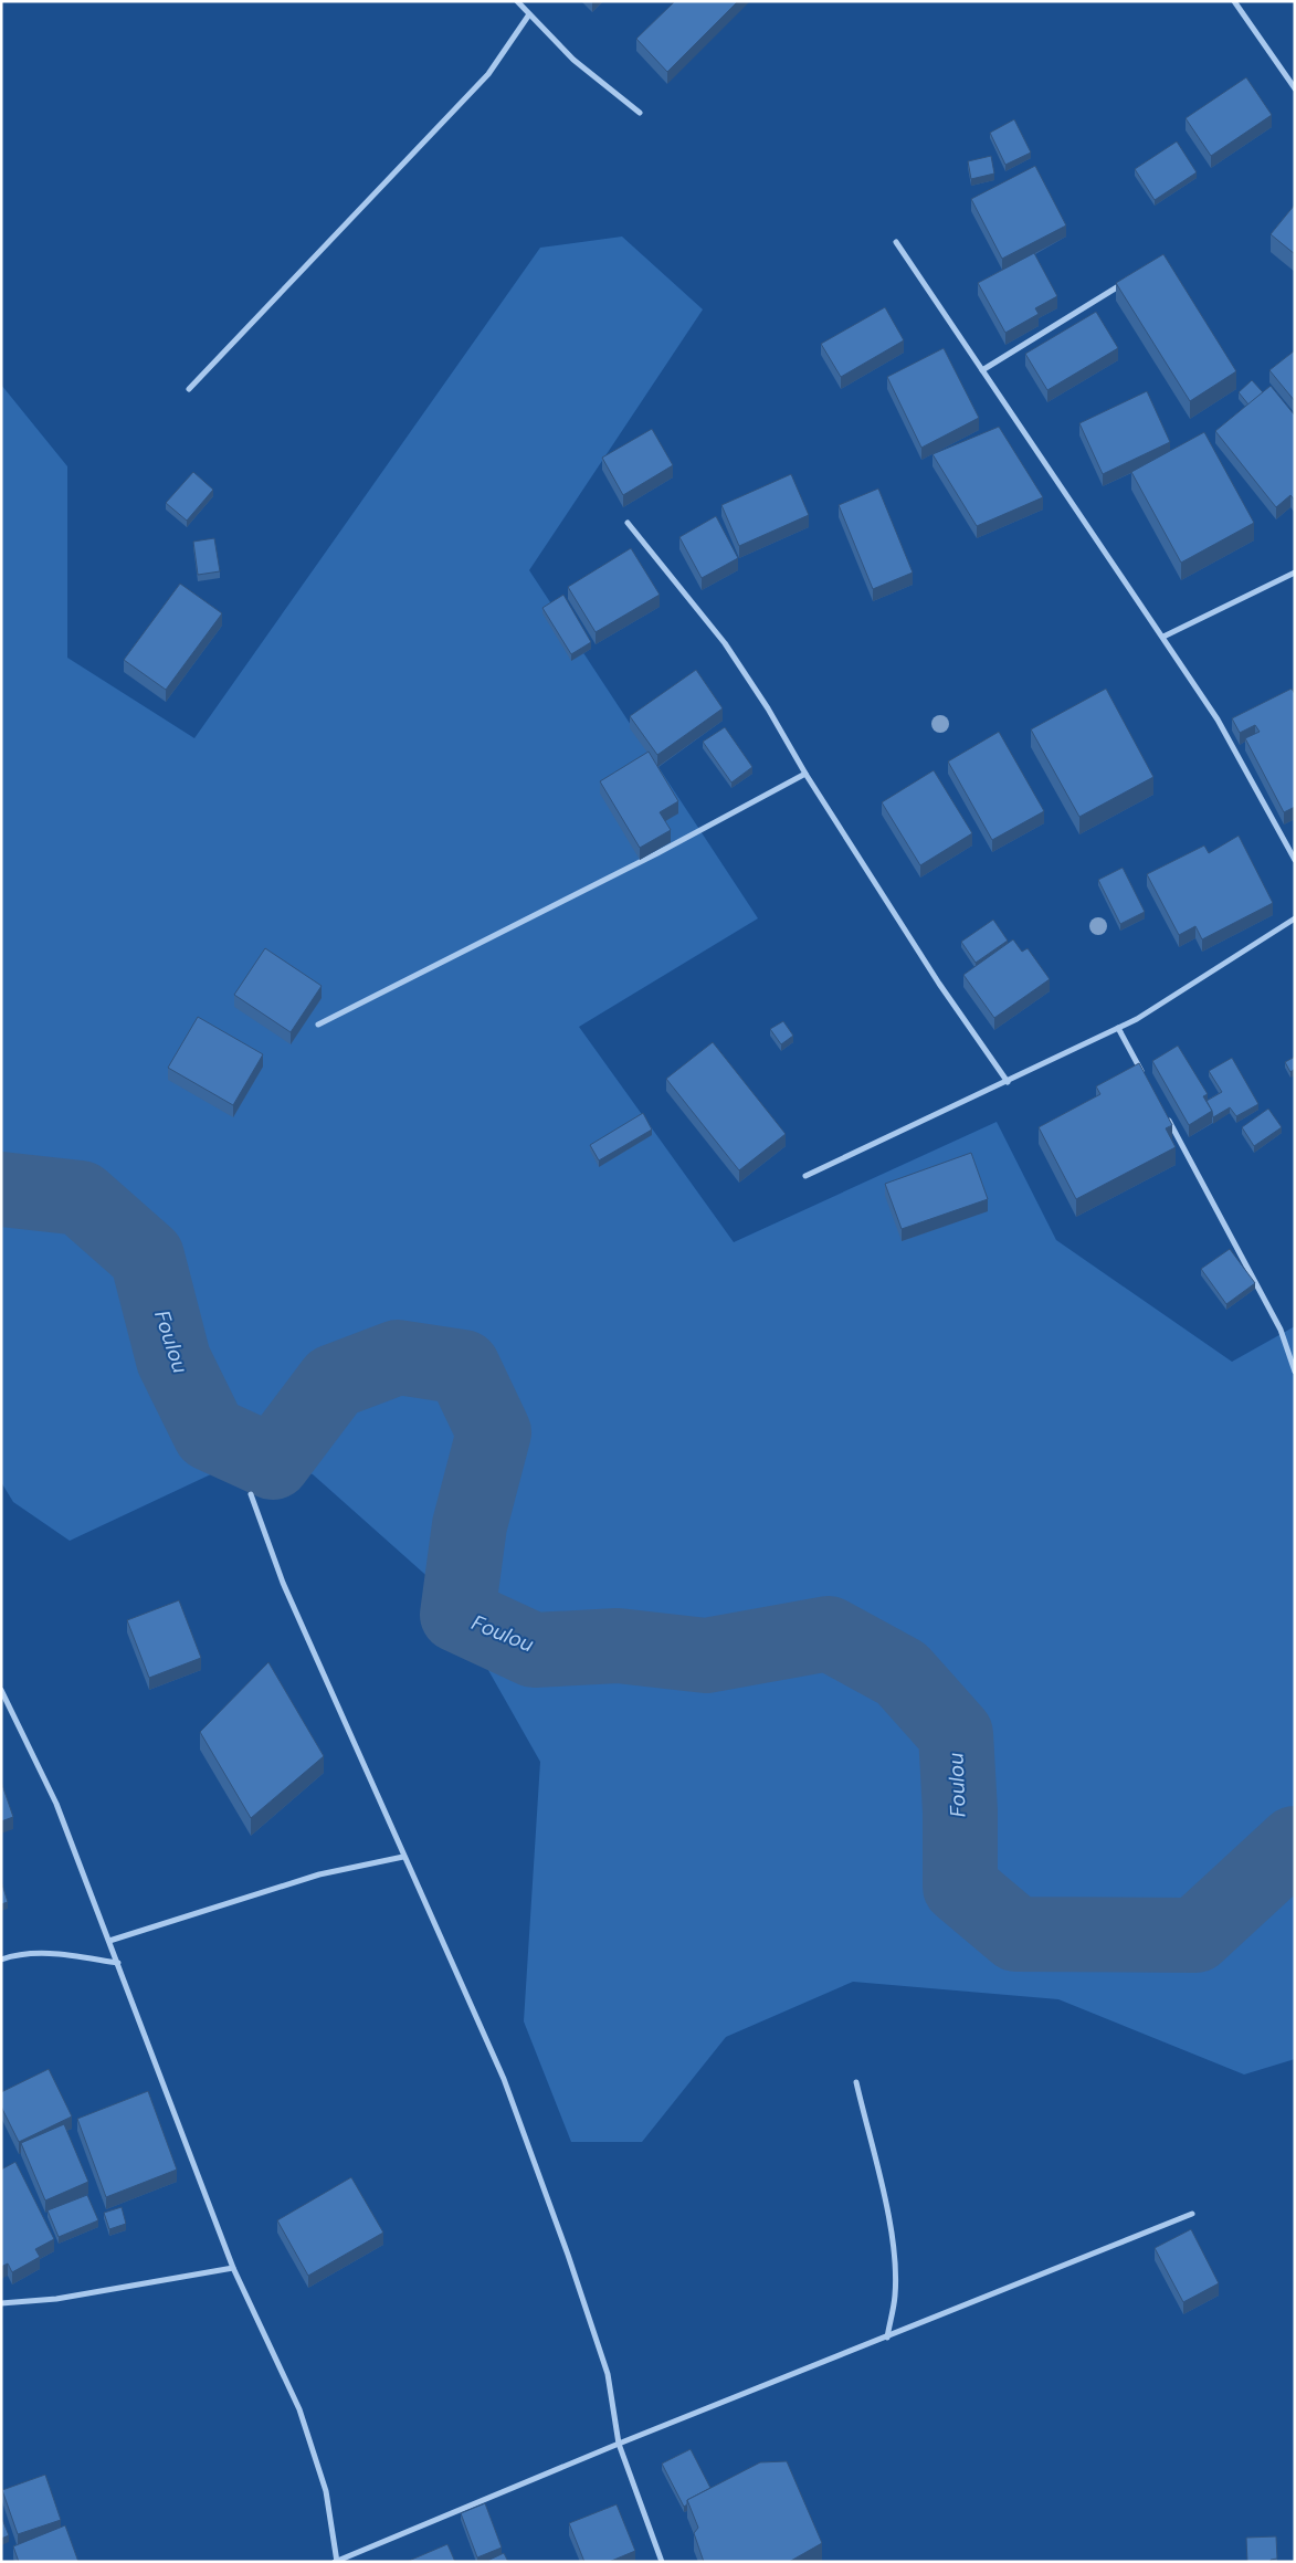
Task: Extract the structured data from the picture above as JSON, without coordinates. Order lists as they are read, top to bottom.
{
  "water": ["Foulou"]
}
